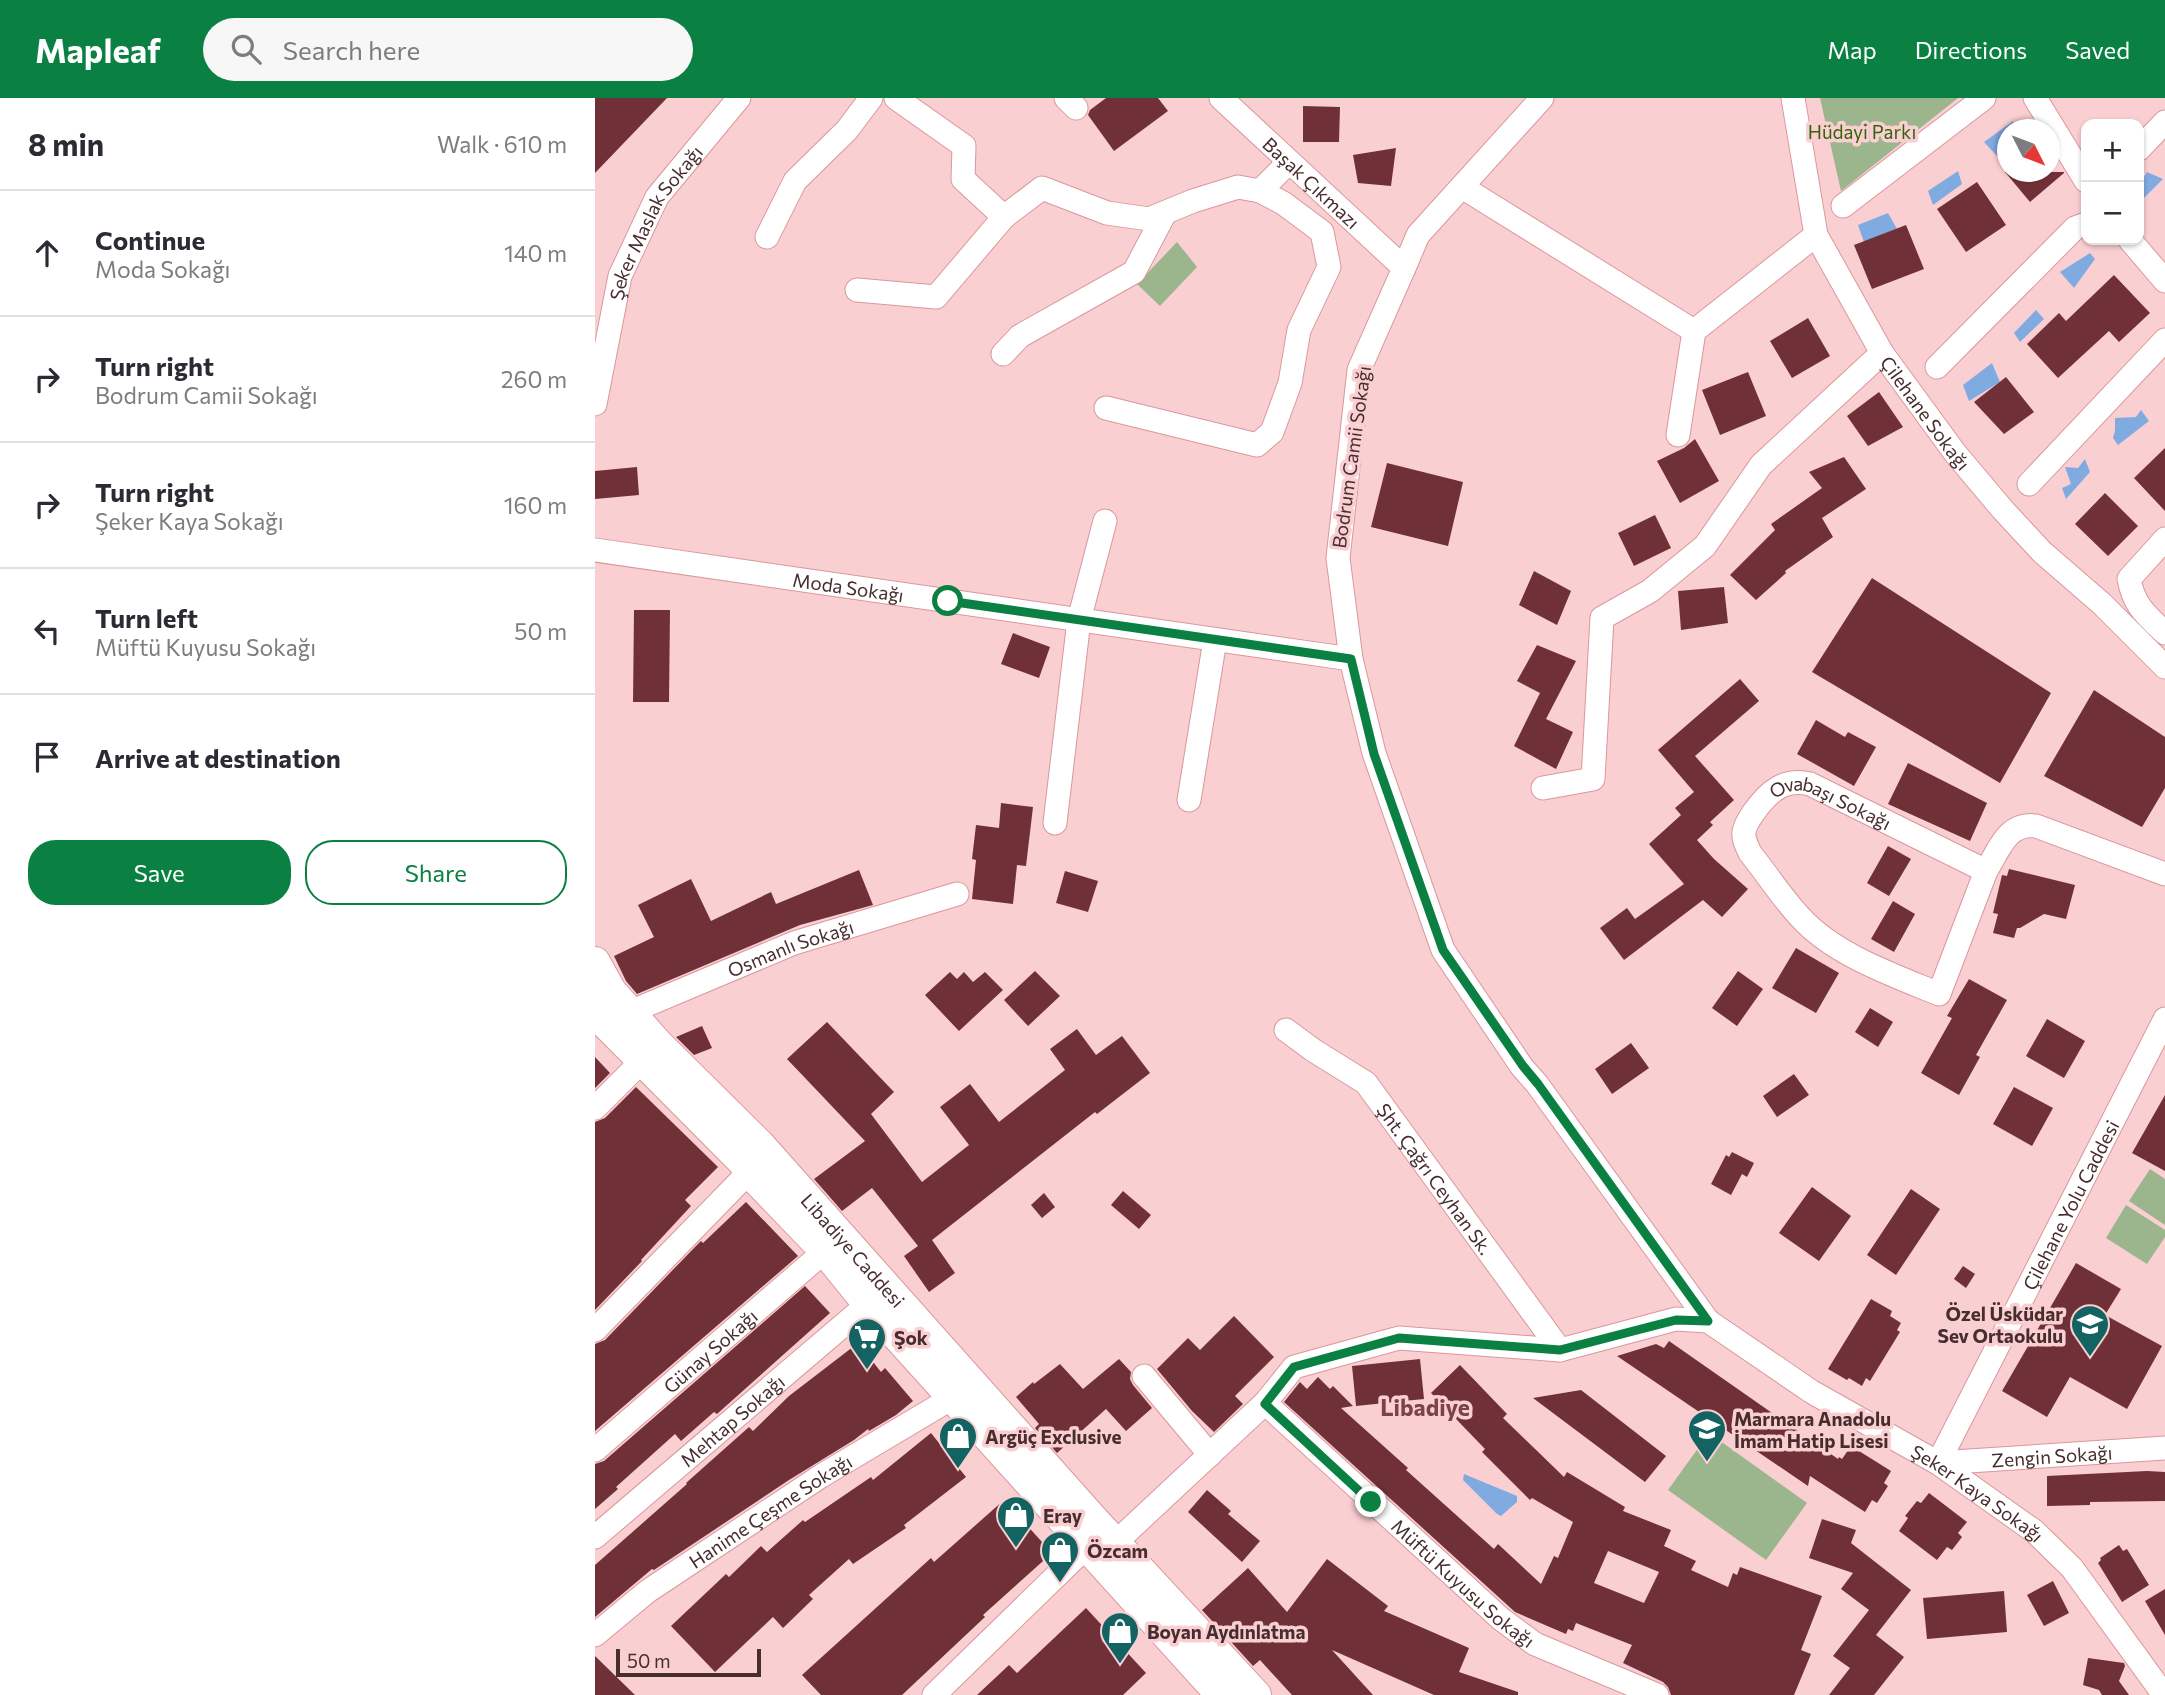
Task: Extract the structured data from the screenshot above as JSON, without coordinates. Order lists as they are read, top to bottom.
{
  "streets": {
    "main road": ["Libadiye Caddesi"],
    "street": [
      "Başak Çıkmazı",
      "Şeker Maslak Sokağı",
      "Çilehane Sokağı",
      "Bodrum Camii Sokağı",
      "Moda Sokağı",
      "Ovabaşı Sokağı",
      "Osmanlı Sokağı",
      "Şht. Çağrı Ceyhan Sk.",
      "Çilehane Yolu Caddesi",
      "Günay Sokağı",
      "Mehtap Sokağı",
      "Zengin Sokağı",
      "Şeker Kaya Sokağı",
      "Hanime Çeşme Sokağı",
      "Müftü Kuyusu Sokağı"
    ]
  },
  "crossings": [
    ["Başak Çıkmazı", "Bodrum Camii Sokağı"],
    ["Bodrum Camii Sokağı", "Moda Sokağı"],
    ["Bodrum Camii Sokağı", "Şeker Kaya Sokağı"],
    ["Osmanlı Sokağı", "Libadiye Caddesi"],
    ["Çilehane Yolu Caddesi", "Zengin Sokağı"],
    ["Çilehane Yolu Caddesi", "Şeker Kaya Sokağı"],
    ["Libadiye Caddesi", "Günay Sokağı"],
    ["Libadiye Caddesi", "Mehtap Sokağı"],
    ["Libadiye Caddesi", "Hanime Çeşme Sokağı"],
    ["Zengin Sokağı", "Şeker Kaya Sokağı"]
  ],
  "districts": ["Libadiye"],
  "parks": ["Hüdayi Parkı"],
  "places": {
    "school or university": ["Özel Üsküdar Sev Ortaokulu", "Marmara Anadolu İmam Hatip Lisesi"],
    "supermarket": ["Şok"],
    "shop": [
      "Argüç Exclusive",
      "Eray",
      "Özcam",
      "Boyan Aydınlatma"
    ]
  },
  "scale_bar": "50 m",
  "north": "bottom right",
  "page": {
    "header": "Mapleaf",
    "search": "Search here",
    "nav": ["Map", "Directions", "Saved"],
    "heading": ["8 min", "Walk · 610 m"],
    "map_buttons": ["+", "−"],
    "list": [
      ["Continue", "Moda Sokağı", "140 m"],
      ["Turn right", "Bodrum Camii Sokağı", "260 m"],
      ["Turn right", "Şeker Kaya Sokağı", "160 m"],
      ["Turn left", "Müftü Kuyusu Sokağı", "50 m"],
      "Arrive at destination"
    ],
    "buttons": ["Save", "Share"],
    "scale": "50 m"
  }
}
